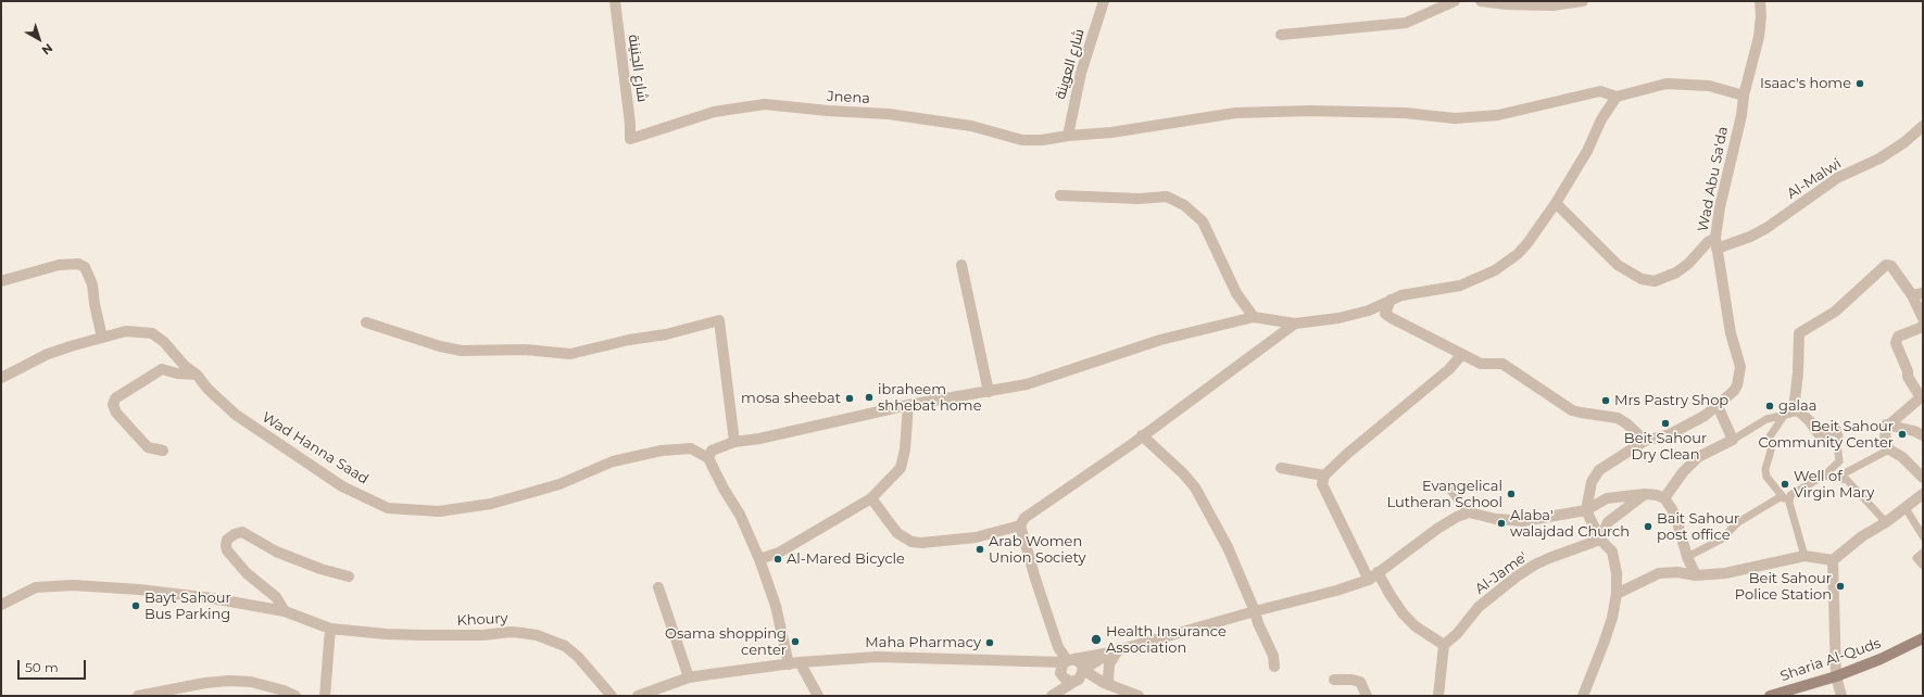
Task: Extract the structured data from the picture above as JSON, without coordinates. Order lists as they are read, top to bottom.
{
  "streets": {
    "main road": ["Sharia Al-Quds"],
    "street": [
      "شارع العوينة",
      "Jnena",
      "Wad Abu Sa'da",
      "Al-Malwi",
      "Wad Hanna Saad",
      "Al-Jame'",
      "Khoury"
    ]
  },
  "crossings": [
    ["شارع العوينة", "Jnena"],
    ["Wad Abu Sa'da", "Al-Malwi"]
  ],
  "places": [
    "Isaac's home",
    "ibraheem shhebat home",
    "mosa sheebat",
    "Mrs Pastry Shop",
    "galaa",
    "Beit Sahour Dry Clean",
    "Beit Sahour Community Center",
    "Well of Virgin Mary",
    "Evangelical Lutheran School",
    "Alaba' walajdad Church",
    "Bait Sahour post office",
    "Arab Women Union Society",
    "Al-Mared Bicycle",
    "Beit Sahour Police Station",
    "Bayt Sahour Bus Parking",
    "Health Insurance Association",
    "Osama shopping center",
    "Maha Pharmacy"
  ],
  "scale_bar": "50 m",
  "north": "bottom right"
}
